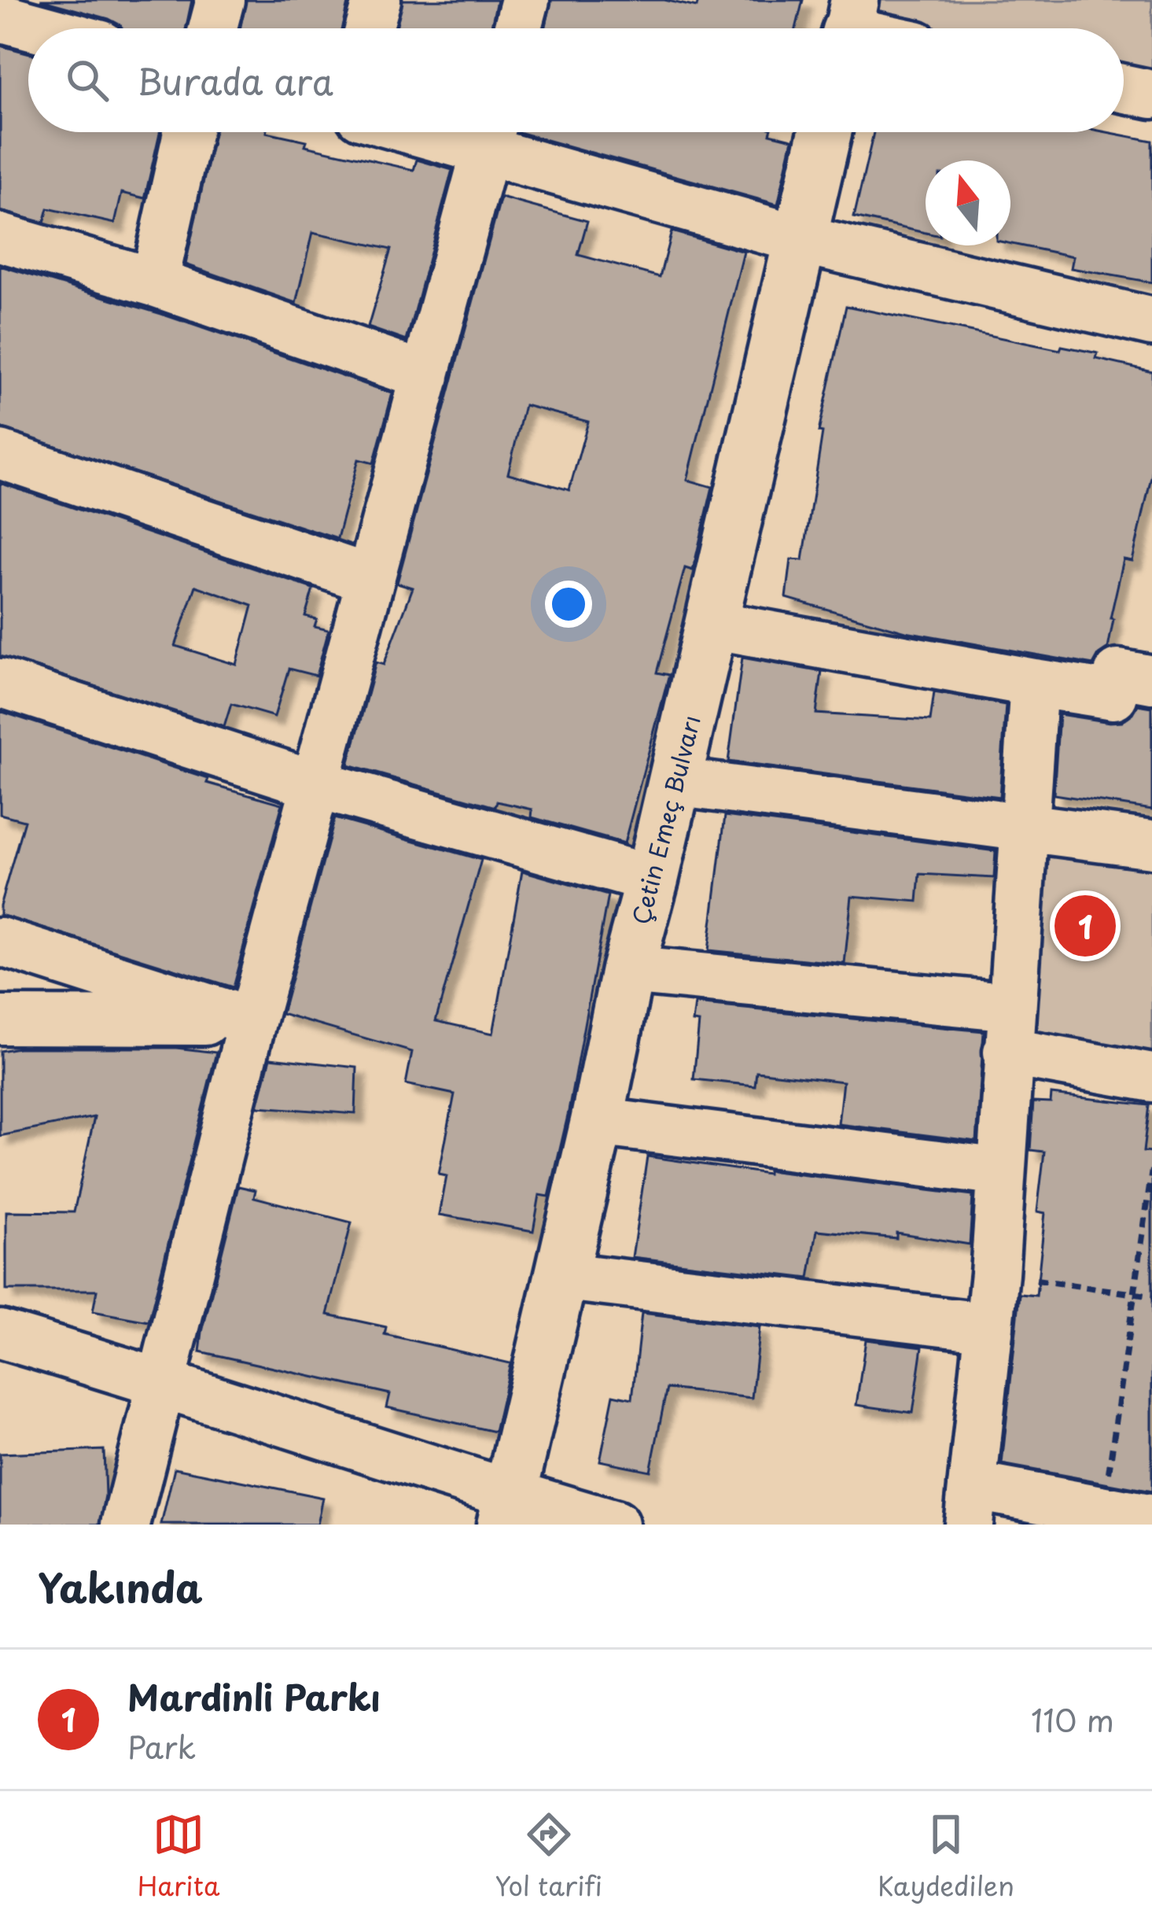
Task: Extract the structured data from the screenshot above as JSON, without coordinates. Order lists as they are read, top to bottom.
{
  "streets": {
    "main road": ["Çetin Emeç Bulvarı"]
  },
  "north": "top",
  "page": {
    "search": "Burada ara",
    "pins": "1",
    "heading": "Yakında",
    "list": [
      {
        "mark": "1",
        "name": "Mardinli Parkı",
        "note": "Park",
        "value": "110 m"
      }
    ],
    "nav": ["Harita", "Yol tarifi", "Kaydedilen"]
  }
}
